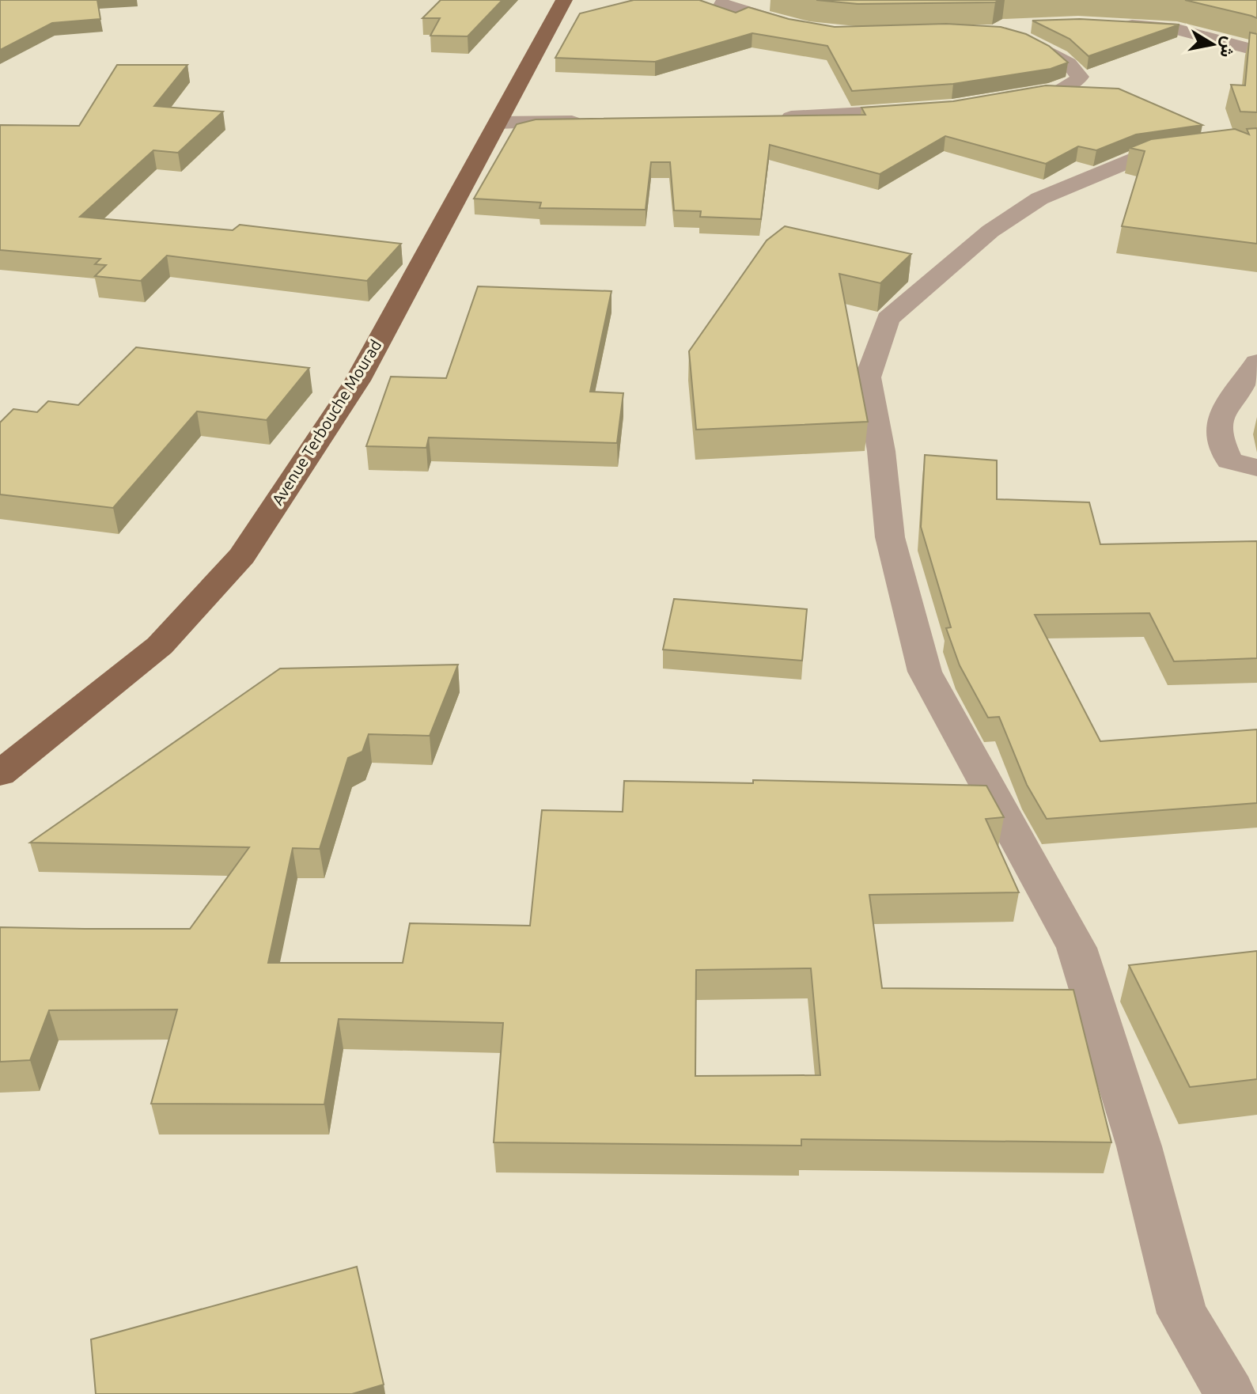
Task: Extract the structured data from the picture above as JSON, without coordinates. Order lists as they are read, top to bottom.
{
  "streets": {
    "main road": ["Avenue Terbouche Mourad"]
  },
  "north": "right"
}
